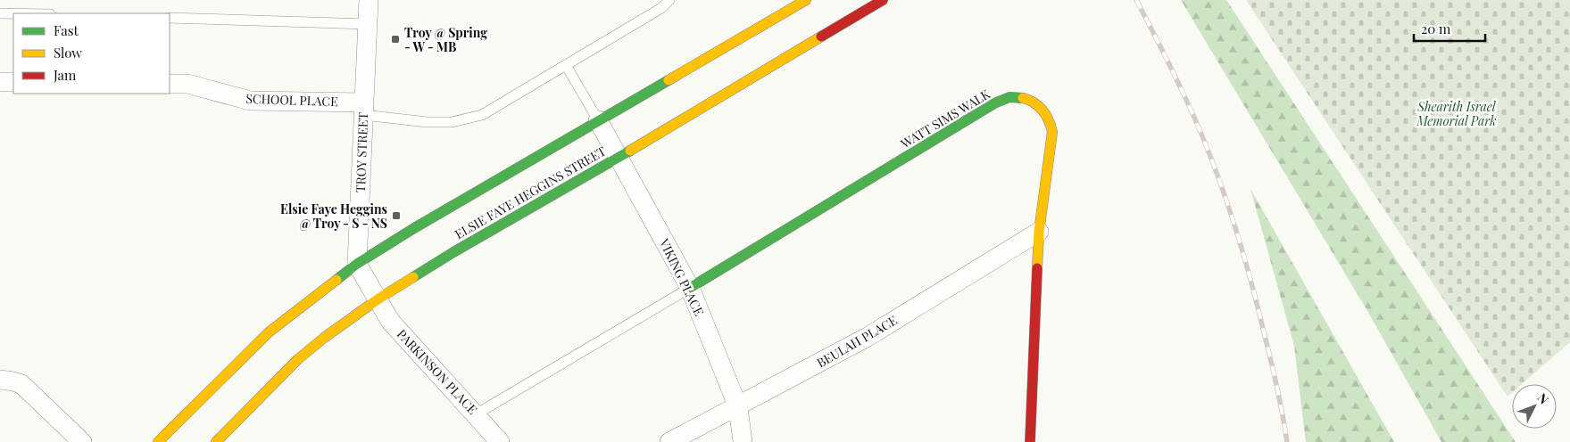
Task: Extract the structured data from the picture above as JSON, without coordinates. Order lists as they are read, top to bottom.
{
  "streets": {
    "main road": ["WATT SIMS WALK", "ELSIE FAYE HEGGINS STREET"],
    "street": [
      "SCHOOL PLACE",
      "TROY STREET",
      "VIKING PLACE",
      "BEULAH PLACE",
      "PARKINSON PLACE"
    ]
  },
  "crossings": [
    ["SCHOOL PLACE", "TROY STREET"],
    ["WATT SIMS WALK", "VIKING PLACE"],
    ["WATT SIMS WALK", "BEULAH PLACE"],
    ["ELSIE FAYE HEGGINS STREET", "VIKING PLACE"],
    ["ELSIE FAYE HEGGINS STREET", "PARKINSON PLACE"],
    ["VIKING PLACE", "BEULAH PLACE"]
  ],
  "parks": ["Shearith Israel Memorial Park"],
  "places": {
    "transit": ["Troy @ Spring - W - MB", "Elsie Faye Heggins @ Troy - S - NS"]
  },
  "legend": ["Fast", "Slow", "Jam"],
  "scale_bar": "20 m",
  "north": "top right"
}
